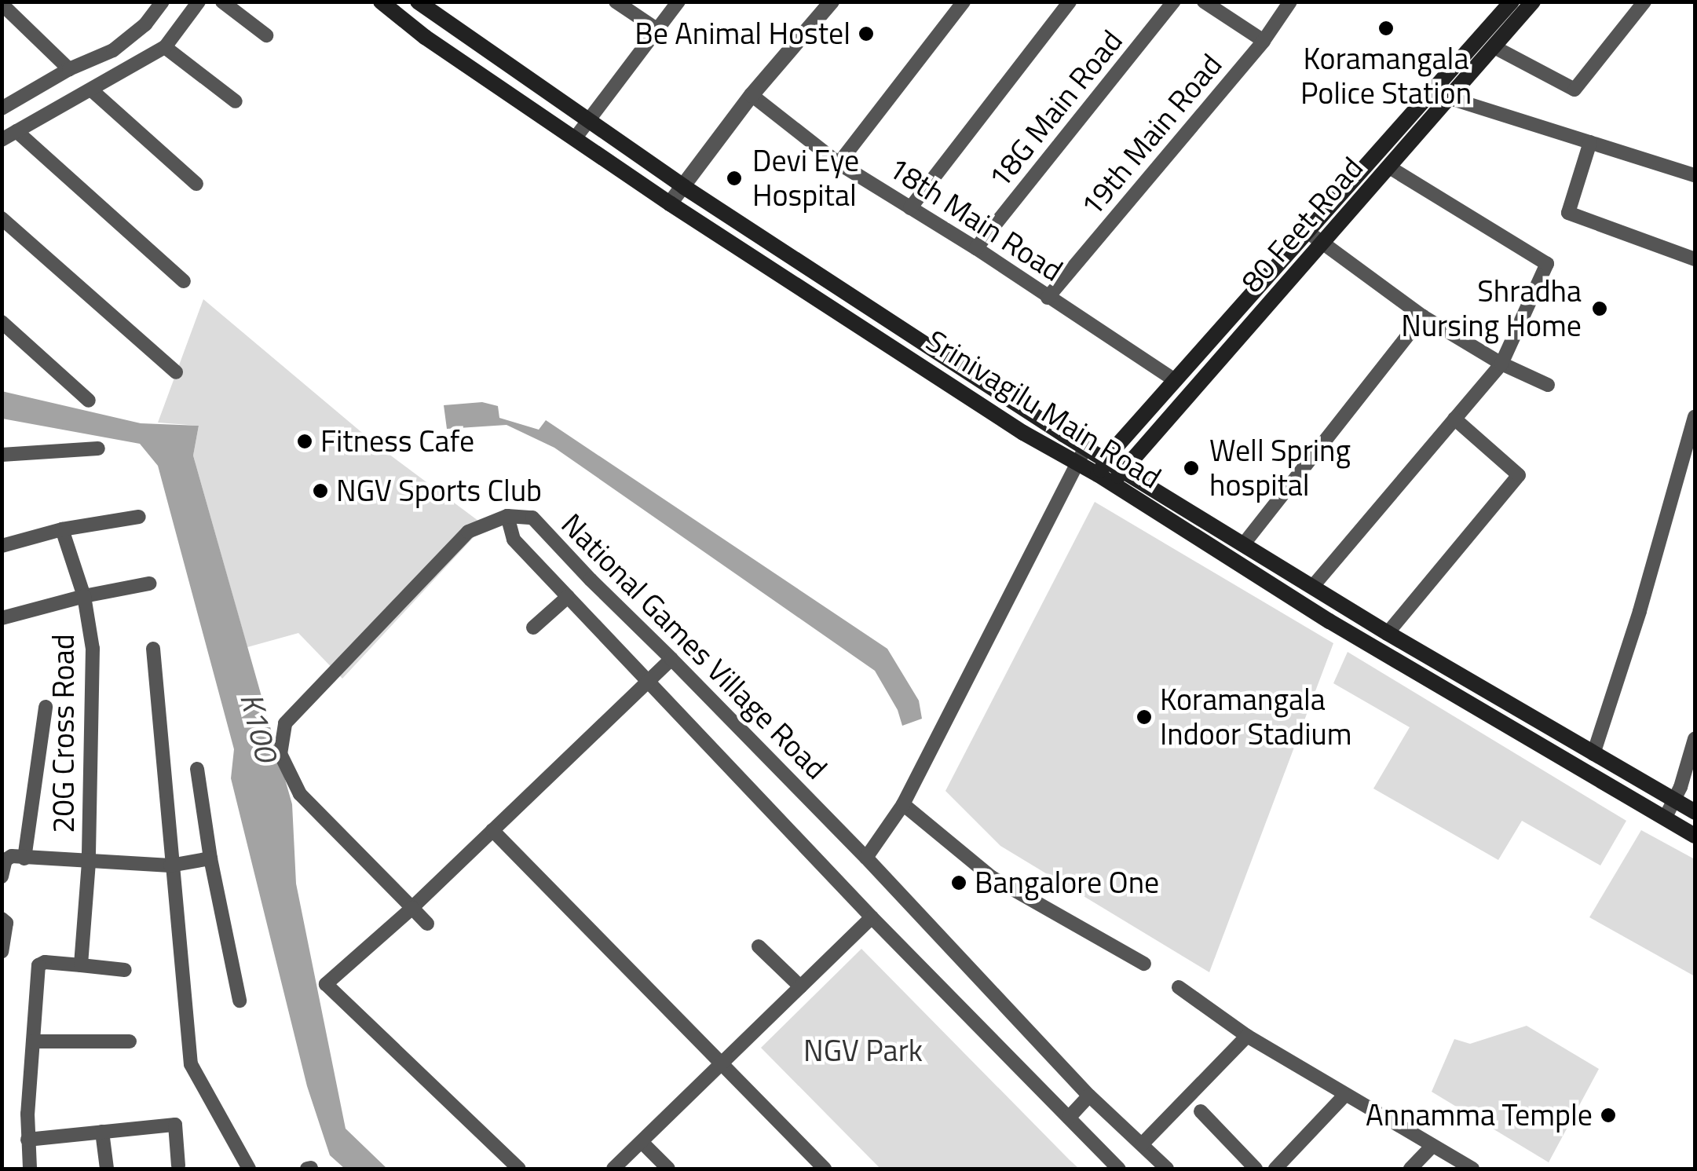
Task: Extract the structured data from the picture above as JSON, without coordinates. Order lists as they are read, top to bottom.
{
  "streets": {
    "main road": ["80 Feet Road", "Srinivagilu Main Road"],
    "street": [
      "18G Main Road",
      "19th Main Road",
      "18th Main Road",
      "National Games Village Road",
      "20G Cross Road"
    ]
  },
  "crossings": [
    ["18G Main Road", "18th Main Road"],
    ["19th Main Road", "18th Main Road"],
    ["18th Main Road", "80 Feet Road"],
    ["80 Feet Road", "Srinivagilu Main Road"]
  ],
  "water": ["K100"],
  "parks": ["NGV Park"],
  "places": [
    "Koramangala Police Station",
    "Be Animal Hostel",
    "Devi Eye Hospital",
    "Shradha Nursing Home",
    "Fitness Cafe",
    "Well Spring hospital",
    "NGV Sports Club",
    "Koramangala Indoor Stadium",
    "Bangalore One",
    "Annamma Temple"
  ]
}
